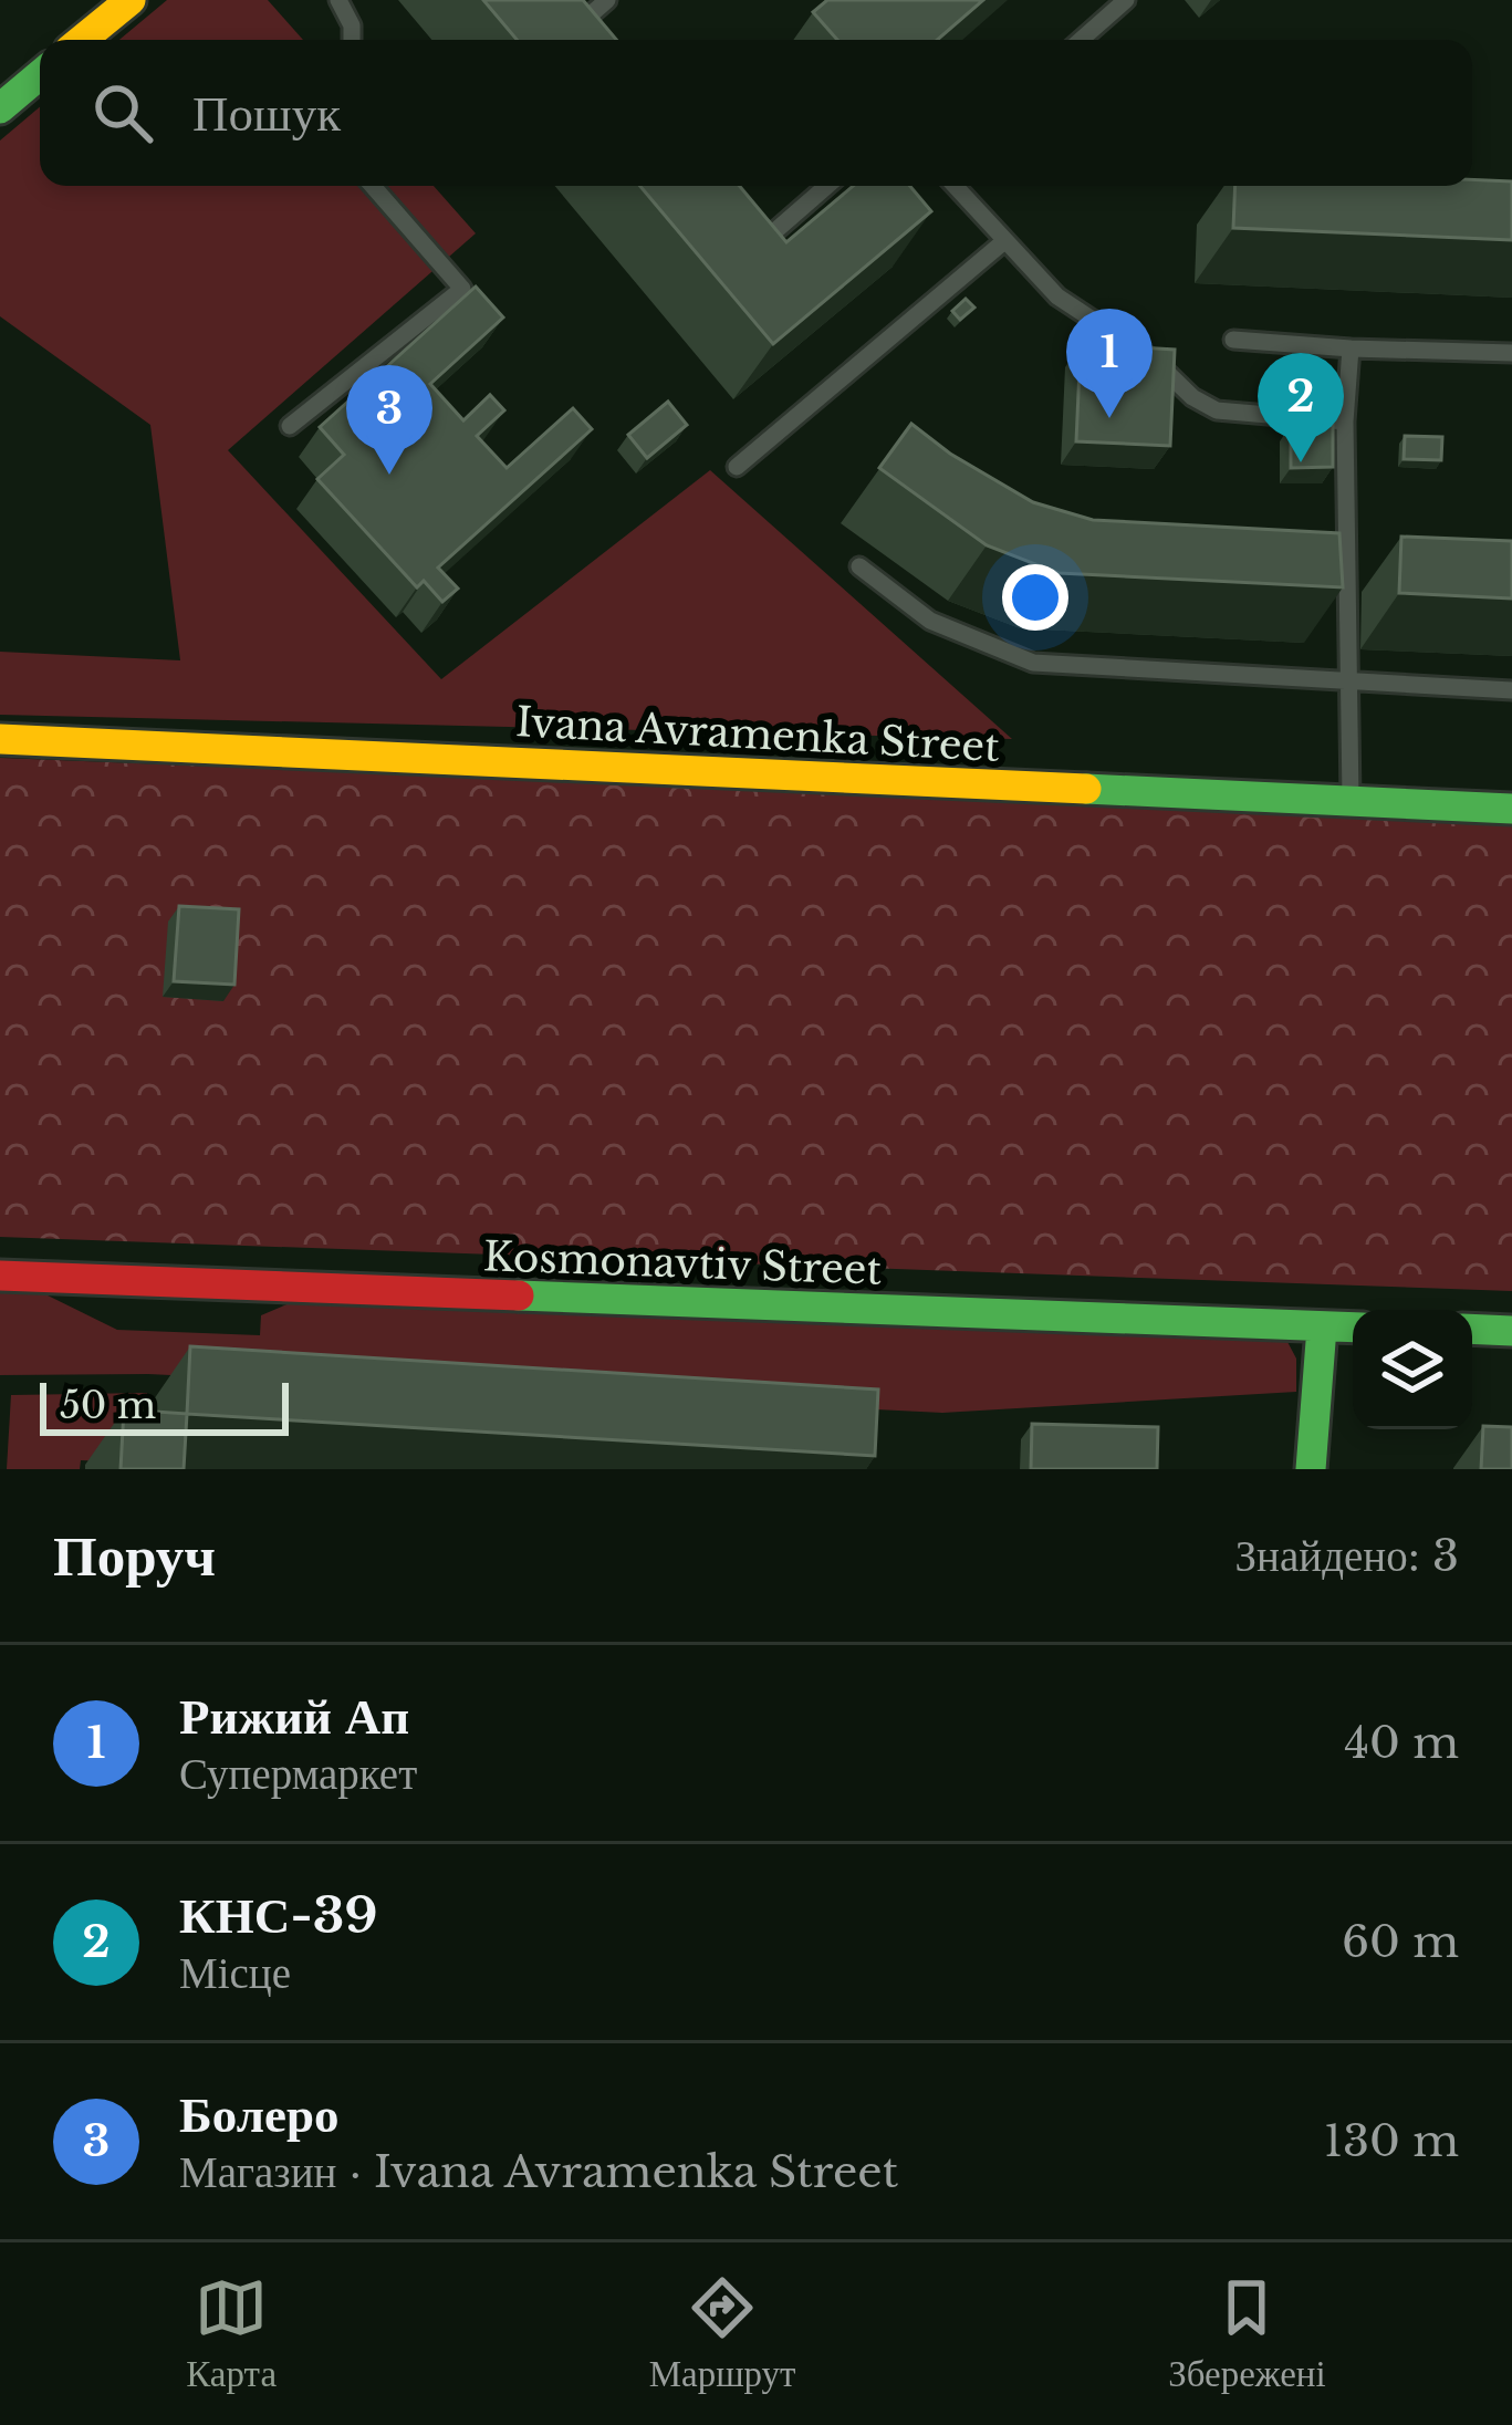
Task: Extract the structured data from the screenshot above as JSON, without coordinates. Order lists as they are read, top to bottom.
{
  "streets": {
    "street": ["Ivana Avramenka Street", "Kosmonavtiv Street"]
  },
  "scale_bar": "50 m",
  "page": {
    "search": "Пошук",
    "pins": ["1", "2", "3"],
    "scale": "50 m",
    "heading": ["Поруч", "Знайдено: 3"],
    "list": [
      {
        "mark": "1",
        "name": "Рижий Ап",
        "note": "Супермаркет",
        "value": "40 m"
      },
      {
        "mark": "2",
        "name": "КНС-39",
        "note": "Місце",
        "value": "60 m"
      },
      {
        "mark": "3",
        "name": "Болеро",
        "note": "Магазин · Ivana Avramenka Street",
        "value": "130 m"
      }
    ],
    "nav": ["Карта", "Маршрут", "Збережені"]
  }
}
